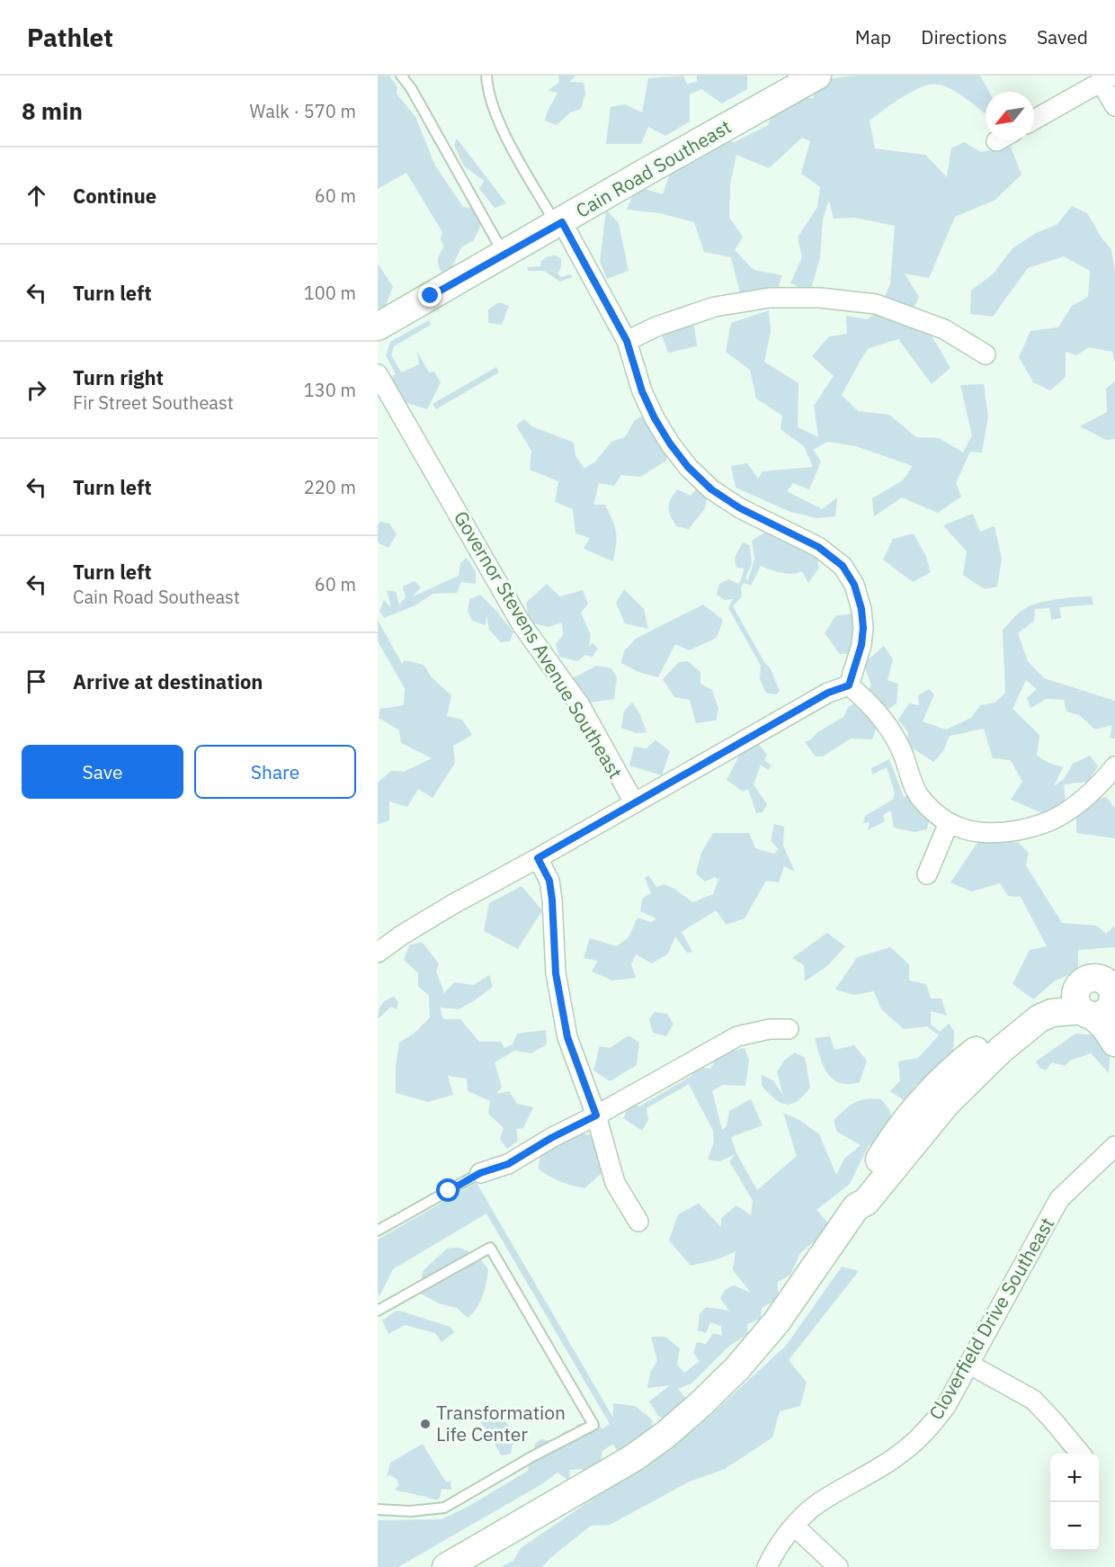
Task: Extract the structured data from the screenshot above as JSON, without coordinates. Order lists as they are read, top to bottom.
{
  "streets": {
    "main road": ["Cain Road Southeast"],
    "street": ["Governor Stevens Avenue Southeast", "Cloverfield Drive Southeast"]
  },
  "places": ["Transformation Life Center"],
  "north": "bottom left",
  "page": {
    "header": "Pathlet",
    "nav": ["Map", "Directions", "Saved"],
    "heading": ["8 min", "Walk · 570 m"],
    "list": [
      ["Continue", "60 m"],
      ["Turn left", "100 m"],
      ["Turn right", "Fir Street Southeast", "130 m"],
      ["Turn left", "220 m"],
      ["Turn left", "Cain Road Southeast", "60 m"],
      "Arrive at destination"
    ],
    "buttons": ["Save", "Share"],
    "map_buttons": ["+", "−"]
  }
}
